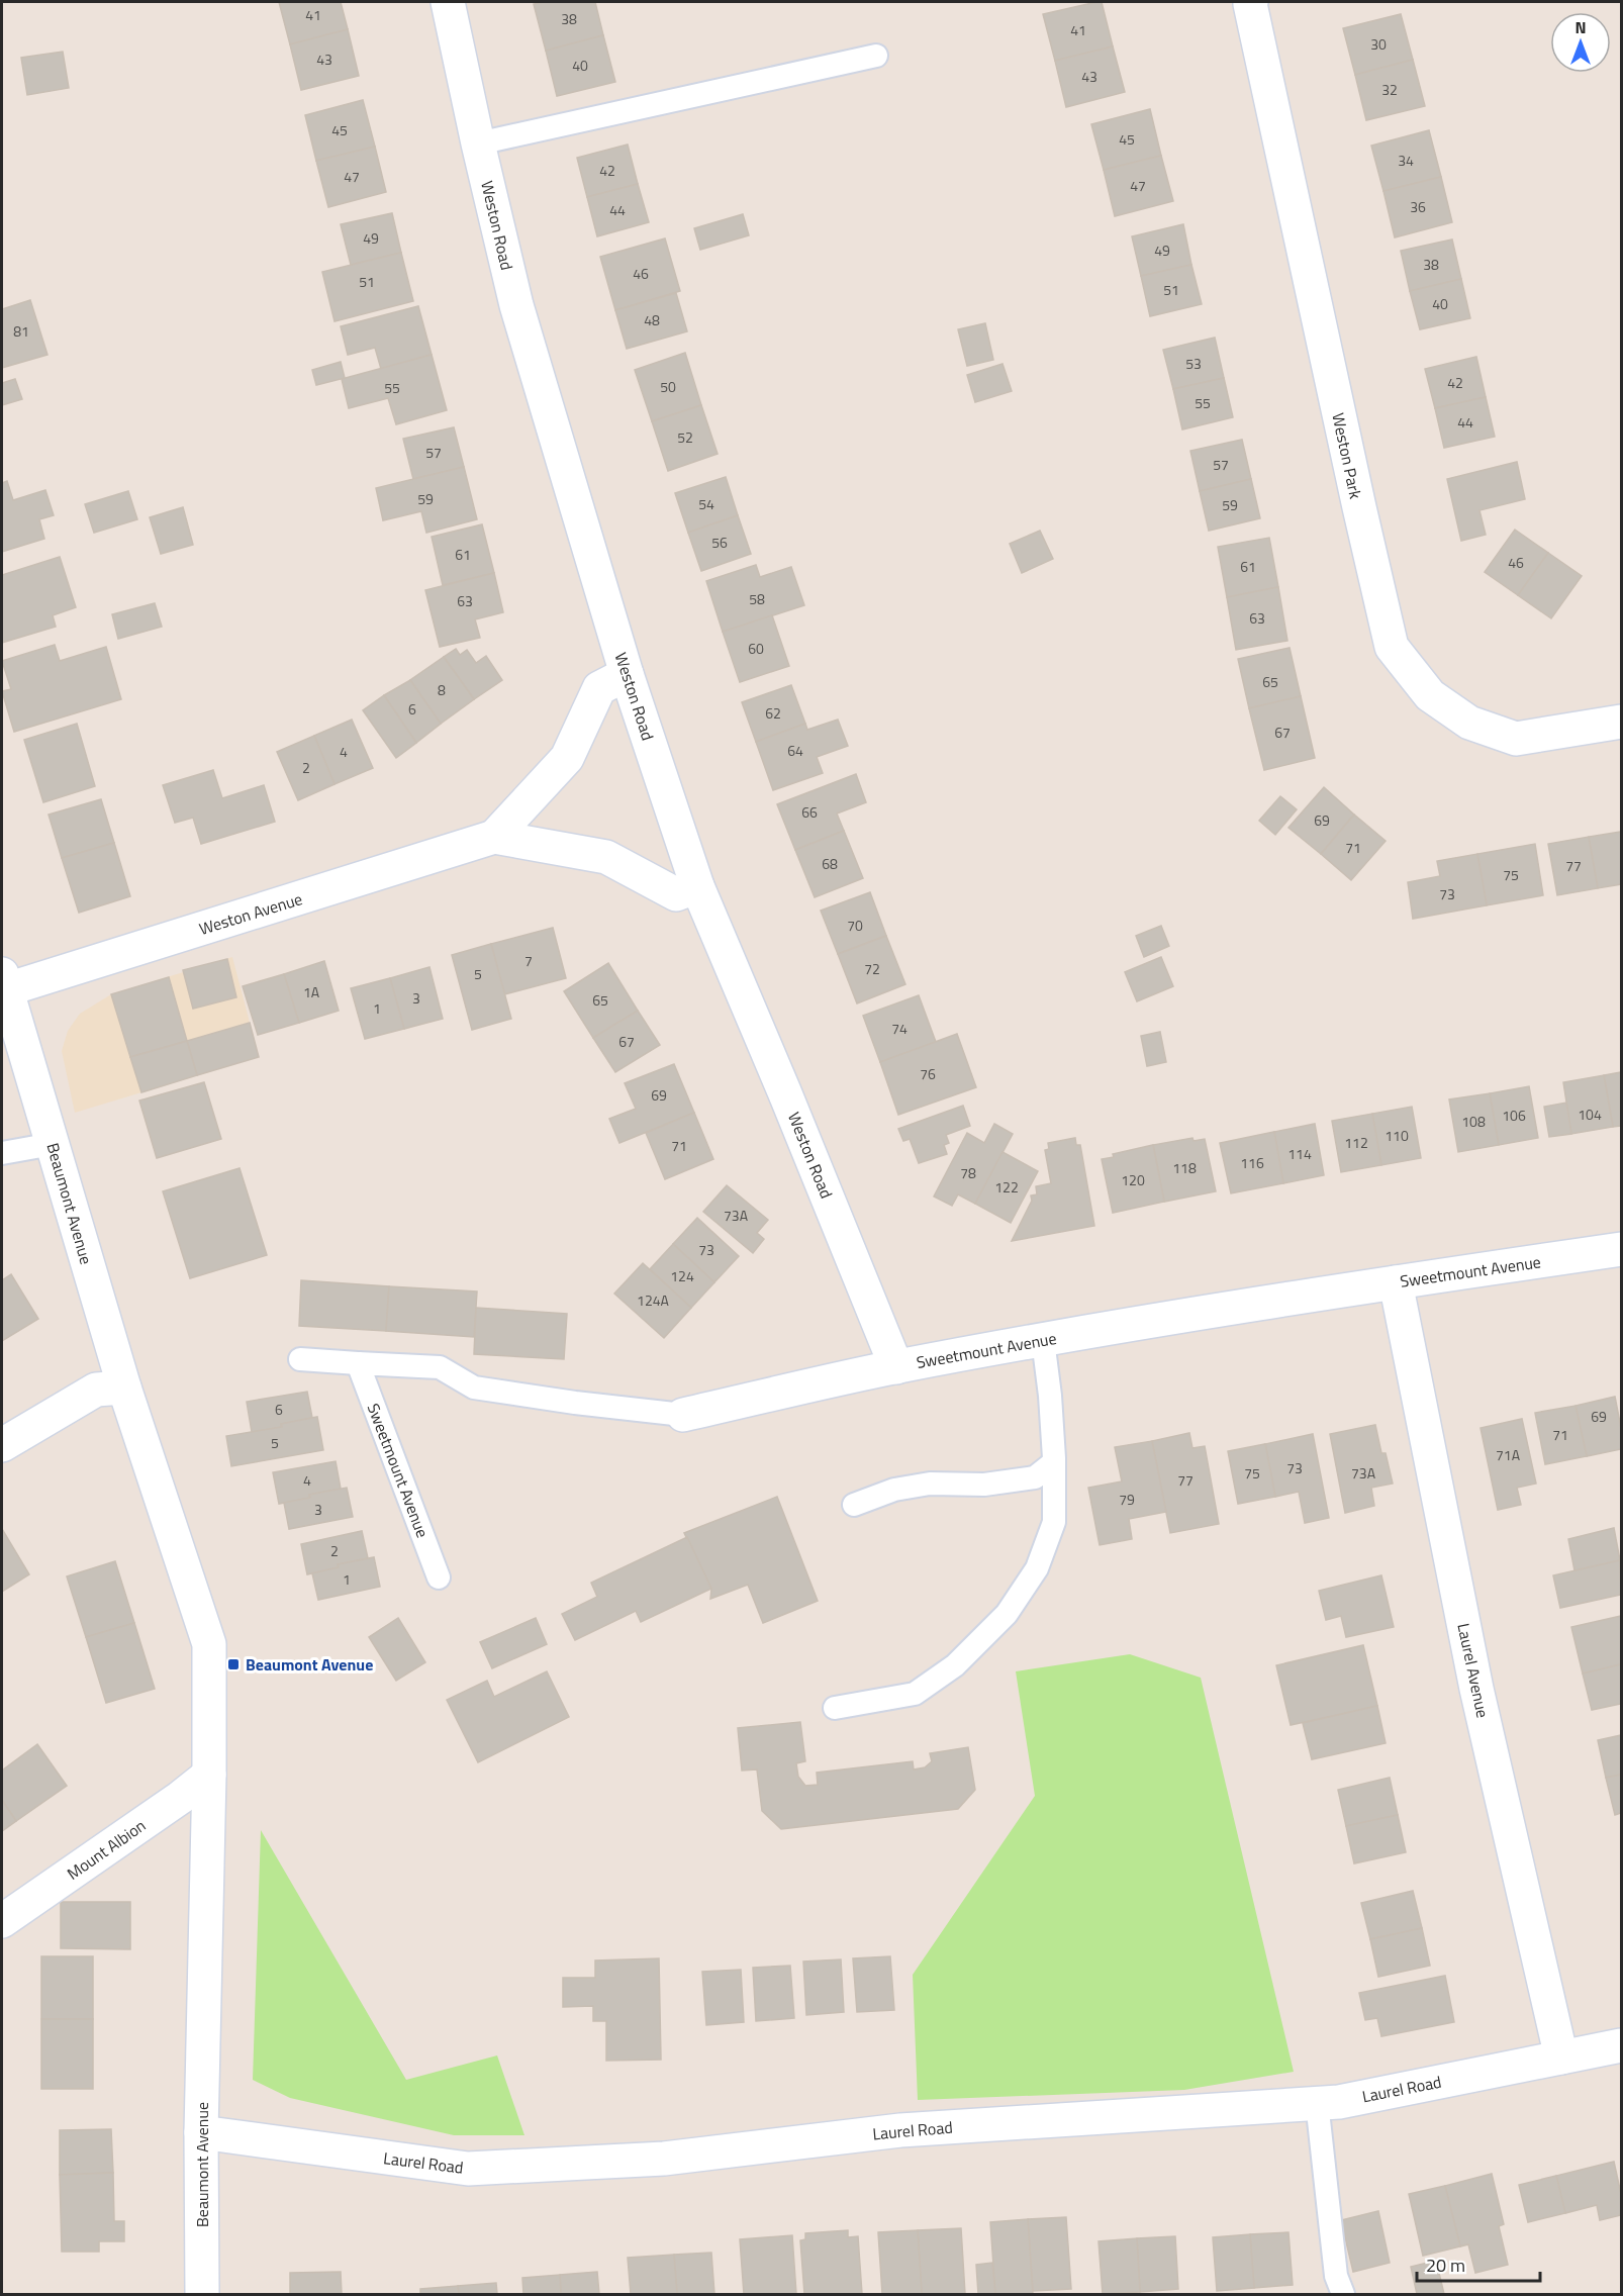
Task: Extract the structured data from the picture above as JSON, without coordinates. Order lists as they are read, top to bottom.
{
  "streets": {
    "street": [
      "Weston Road",
      "Weston Park",
      "Weston Avenue",
      "Beaumont Avenue",
      "Sweetmount Avenue",
      "Laurel Avenue",
      "Mount Albion",
      "Laurel Road"
    ]
  },
  "crossings": [
    ["Weston Road", "Weston Avenue"],
    ["Weston Road", "Sweetmount Avenue"],
    ["Weston Avenue", "Beaumont Avenue"],
    ["Beaumont Avenue", "Mount Albion"],
    ["Beaumont Avenue", "Laurel Road"],
    ["Sweetmount Avenue", "Laurel Avenue"],
    ["Laurel Avenue", "Laurel Road"]
  ],
  "places": {
    "transit": ["Beaumont Avenue"]
  },
  "house_numbers": [
    "41",
    "38",
    "41",
    "30",
    "43",
    "40",
    "43",
    "32",
    "45",
    "45",
    "34",
    "42",
    "47",
    "47",
    "36",
    "44",
    "49",
    "49",
    "38",
    "46",
    "51",
    "51",
    "40",
    "48",
    "81",
    "53",
    "42",
    "50",
    "55",
    "55",
    "44",
    "52",
    "57",
    "57",
    "59",
    "54",
    "59",
    "56",
    "61",
    "46",
    "61",
    "58",
    "63",
    "63",
    "60",
    "65",
    "8",
    "6",
    "62",
    "67",
    "64",
    "4",
    "2",
    "66",
    "69",
    "71",
    "68",
    "77",
    "75",
    "73",
    "70",
    "7",
    "72",
    "5",
    "1A",
    "3",
    "65",
    "1",
    "74",
    "67",
    "76",
    "69",
    "104",
    "106",
    "108",
    "110",
    "112",
    "71",
    "114",
    "116",
    "118",
    "78",
    "120",
    "122",
    "73A",
    "73",
    "124",
    "124A",
    "6",
    "69",
    "71",
    "5",
    "71A",
    "73",
    "75",
    "73A",
    "4",
    "77",
    "79",
    "3",
    "2",
    "1"
  ],
  "scale_bar": "20 m",
  "north": "top"
}
